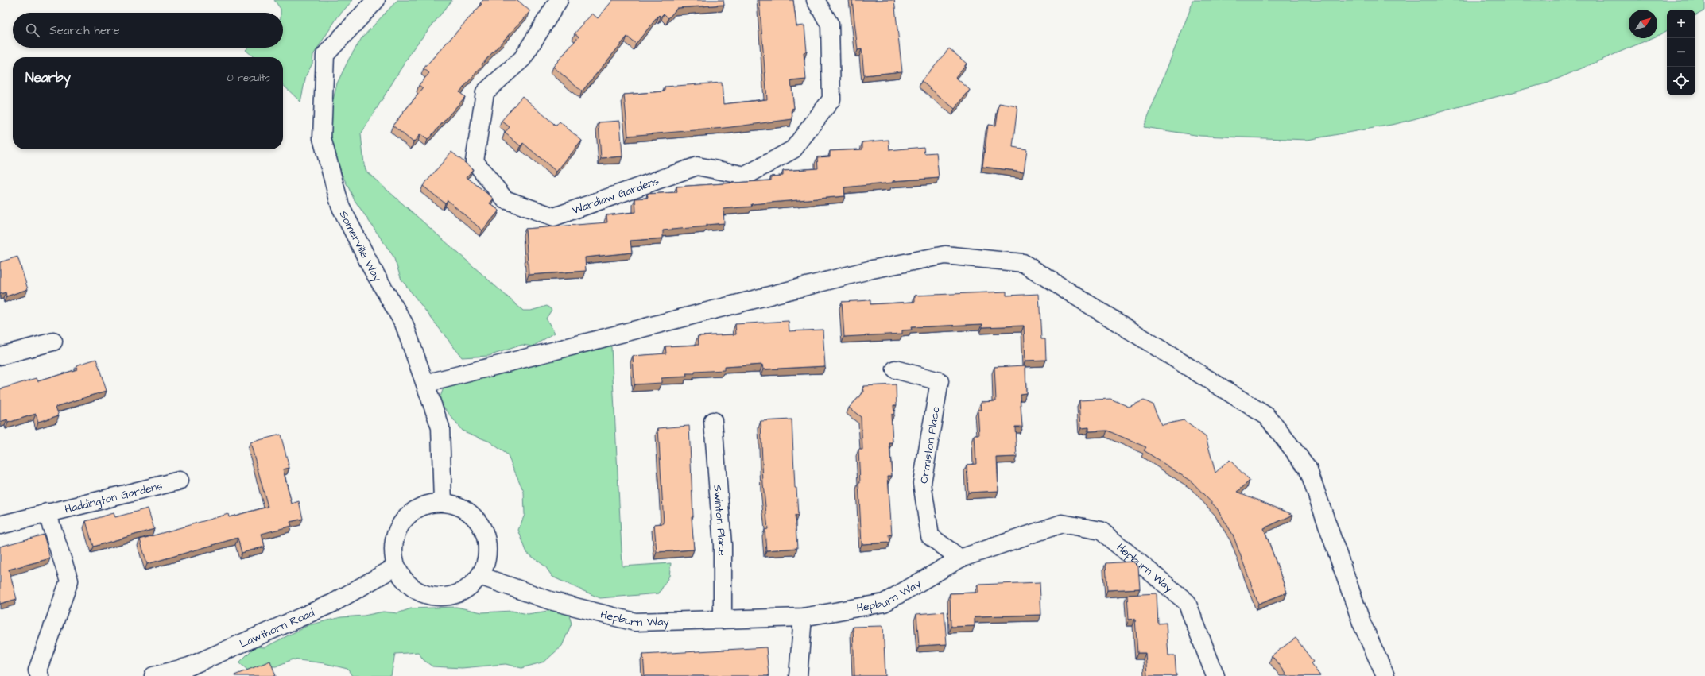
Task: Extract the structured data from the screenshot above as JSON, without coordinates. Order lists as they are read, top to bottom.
{
  "streets": {
    "street": [
      "Wardlaw Gardens",
      "Somerville Way",
      "Ormiston Place",
      "Haddington Gardens",
      "Swinton Place",
      "Hepburn Way",
      "Lawthorn Road"
    ]
  },
  "crossings": [
    ["Somerville Way", "Hepburn Way"],
    ["Somerville Way", "Lawthorn Road"],
    ["Ormiston Place", "Hepburn Way"],
    ["Swinton Place", "Hepburn Way"],
    ["Hepburn Way", "Lawthorn Road"]
  ],
  "north": "top right",
  "page": {
    "map_buttons": ["+", "−"],
    "search": "Search here",
    "heading": ["Nearby", "0 results"]
  }
}
